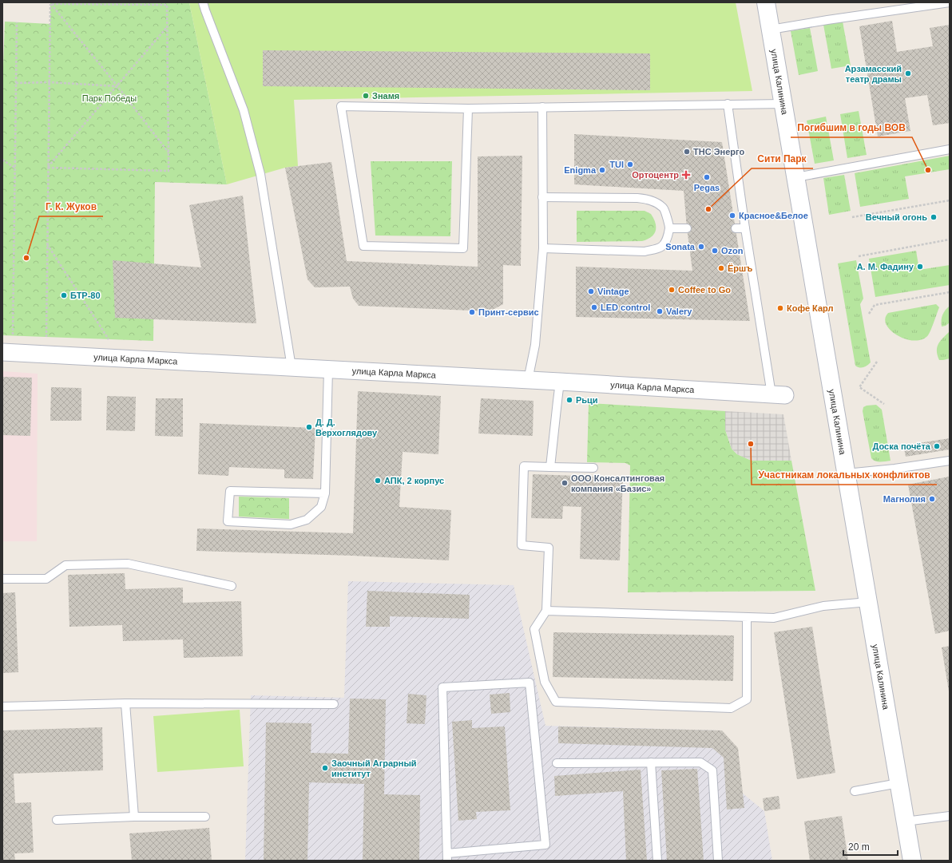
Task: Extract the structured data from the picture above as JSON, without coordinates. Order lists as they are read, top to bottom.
{
  "streets": {
    "street": ["улица Калинина", "улица Карла Маркса"]
  },
  "parks": ["Парк Победы"],
  "places": {
    "other": [
      "Арзамасский театр драмы",
      "Знамя",
      "ТНС Энерго",
      "TUI",
      "Enigma",
      "Погибшим в годы ВОВ",
      "Pegas",
      "Сити Парк",
      "Красное&Белое",
      "Вечный огонь",
      "Sonata",
      "Ozon",
      "Г. К. Жуков",
      "А. М. Фадину",
      "Ёршъ",
      "Coffee to Go",
      "Vintage",
      "БТР-80",
      "LED control",
      "Кофе Карл",
      "Valery",
      "Принт-сервис",
      "Рьци",
      "Д. Д. Верхоглядову",
      "Участникам локальных конфликтов",
      "Доска почёта",
      "АПК, 2 корпус",
      "ООО Консалтинговая компания «Базис»",
      "Магнолия",
      "Заочный Аграрный институт"
    ],
    "health": ["Ортоцентр"]
  },
  "scale_bar": "20 m"
}
